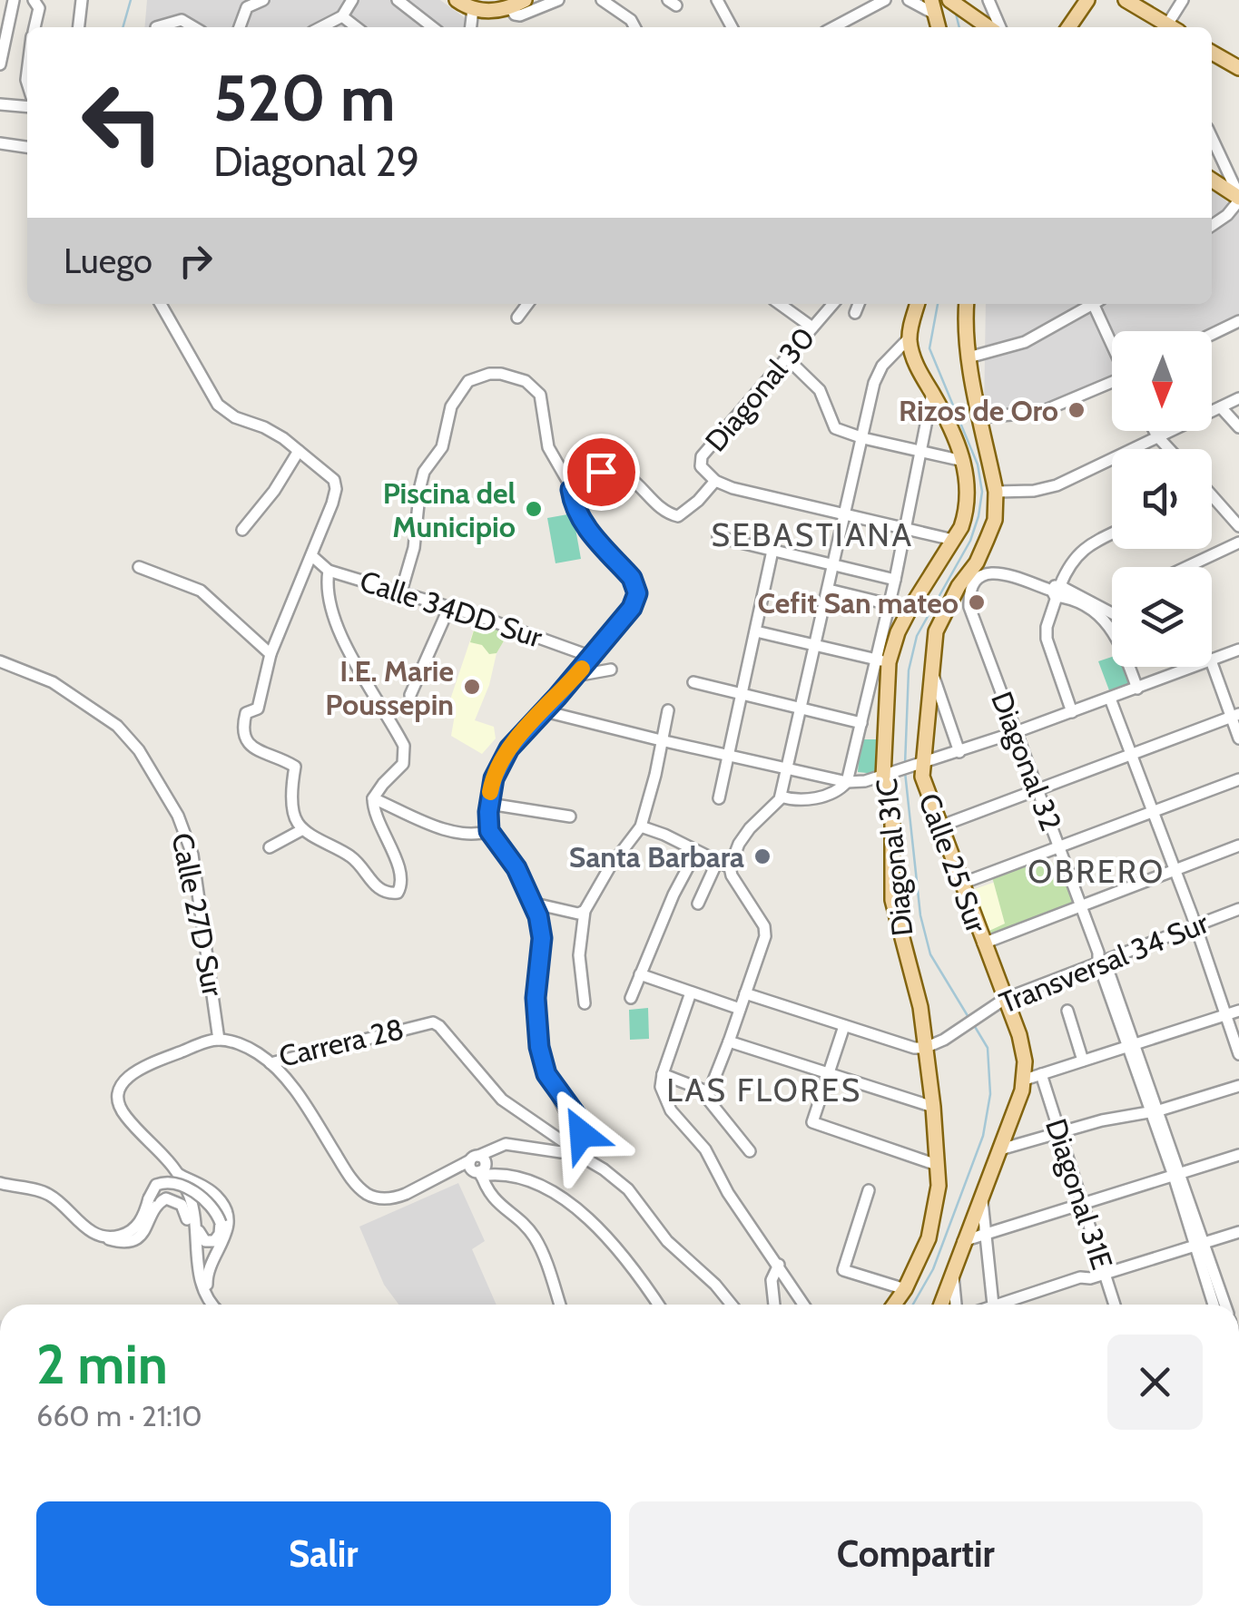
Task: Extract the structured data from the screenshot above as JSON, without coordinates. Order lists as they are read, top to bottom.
{
  "streets": {
    "main road": ["Diagonal 31C", "Calle 25 Sur"],
    "street": [
      "Diagonal 30",
      "Calle 34DD Sur",
      "Diagonal 32",
      "Calle 27D Sur",
      "Transversal 34 Sur",
      "Carrera 28",
      "Diagonal 31E"
    ]
  },
  "crossings": [
    ["Diagonal 32", "Transversal 34 Sur"],
    ["Diagonal 31C", "Transversal 34 Sur"],
    ["Calle 25 Sur", "Transversal 34 Sur"],
    ["Calle 25 Sur", "Diagonal 31E"],
    ["Calle 27D Sur", "Carrera 28"]
  ],
  "districts": ["SEBASTIANA", "OBRERO", "LAS FLORES"],
  "places": [
    "Rizos de Oro",
    "Piscina del Municipio",
    "Cefit San mateo",
    "I.E. Marie Poussepin",
    "Santa Barbara"
  ],
  "north": "bottom",
  "page": {
    "turn": ["520 m", "Diagonal 29"],
    "then": "Luego",
    "heading": ["2 min", "660 m · 21:10"],
    "buttons": ["Salir", "Compartir"]
  }
}
